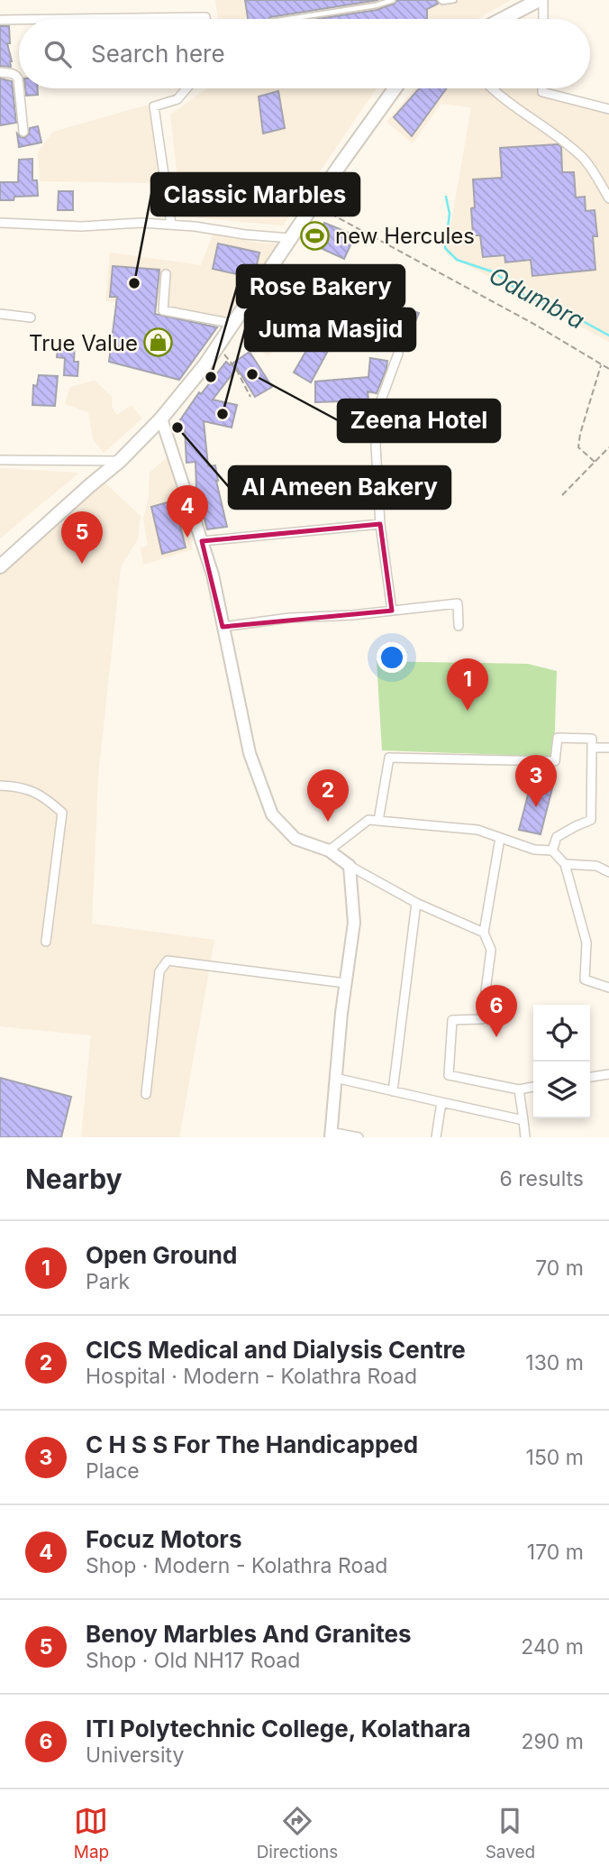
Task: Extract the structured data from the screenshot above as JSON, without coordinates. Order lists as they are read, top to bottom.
{
  "water": ["Odumbra"],
  "places": {
    "sports": ["new Hercules"],
    "other": [
      "Classic Marbles",
      "Zeena Hotel",
      "Rose Bakery",
      "Juma Masjid",
      "Al Ameen Bakery"
    ],
    "shop": ["True Value"]
  },
  "page": {
    "search": "Search here",
    "pins": [
      "4",
      "5",
      "1",
      "3",
      "2",
      "6"
    ],
    "heading": ["Nearby", "6 results"],
    "list": [
      {
        "mark": "1",
        "name": "Open Ground",
        "note": "Park",
        "value": "70 m"
      },
      {
        "mark": "2",
        "name": "CICS Medical and Dialysis Centre",
        "note": "Hospital · Modern - Kolathra Road",
        "value": "130 m"
      },
      {
        "mark": "3",
        "name": "C H S S For The Handicapped",
        "note": "Place",
        "value": "150 m"
      },
      {
        "mark": "4",
        "name": "Focuz Motors",
        "note": "Shop · Modern - Kolathra Road",
        "value": "170 m"
      },
      {
        "mark": "5",
        "name": "Benoy Marbles And Granites",
        "note": "Shop · Old NH17 Road",
        "value": "240 m"
      },
      {
        "mark": "6",
        "name": "ITI Polytechnic College, Kolathara",
        "note": "University",
        "value": "290 m"
      }
    ],
    "nav": ["Map", "Directions", "Saved"]
  }
}
